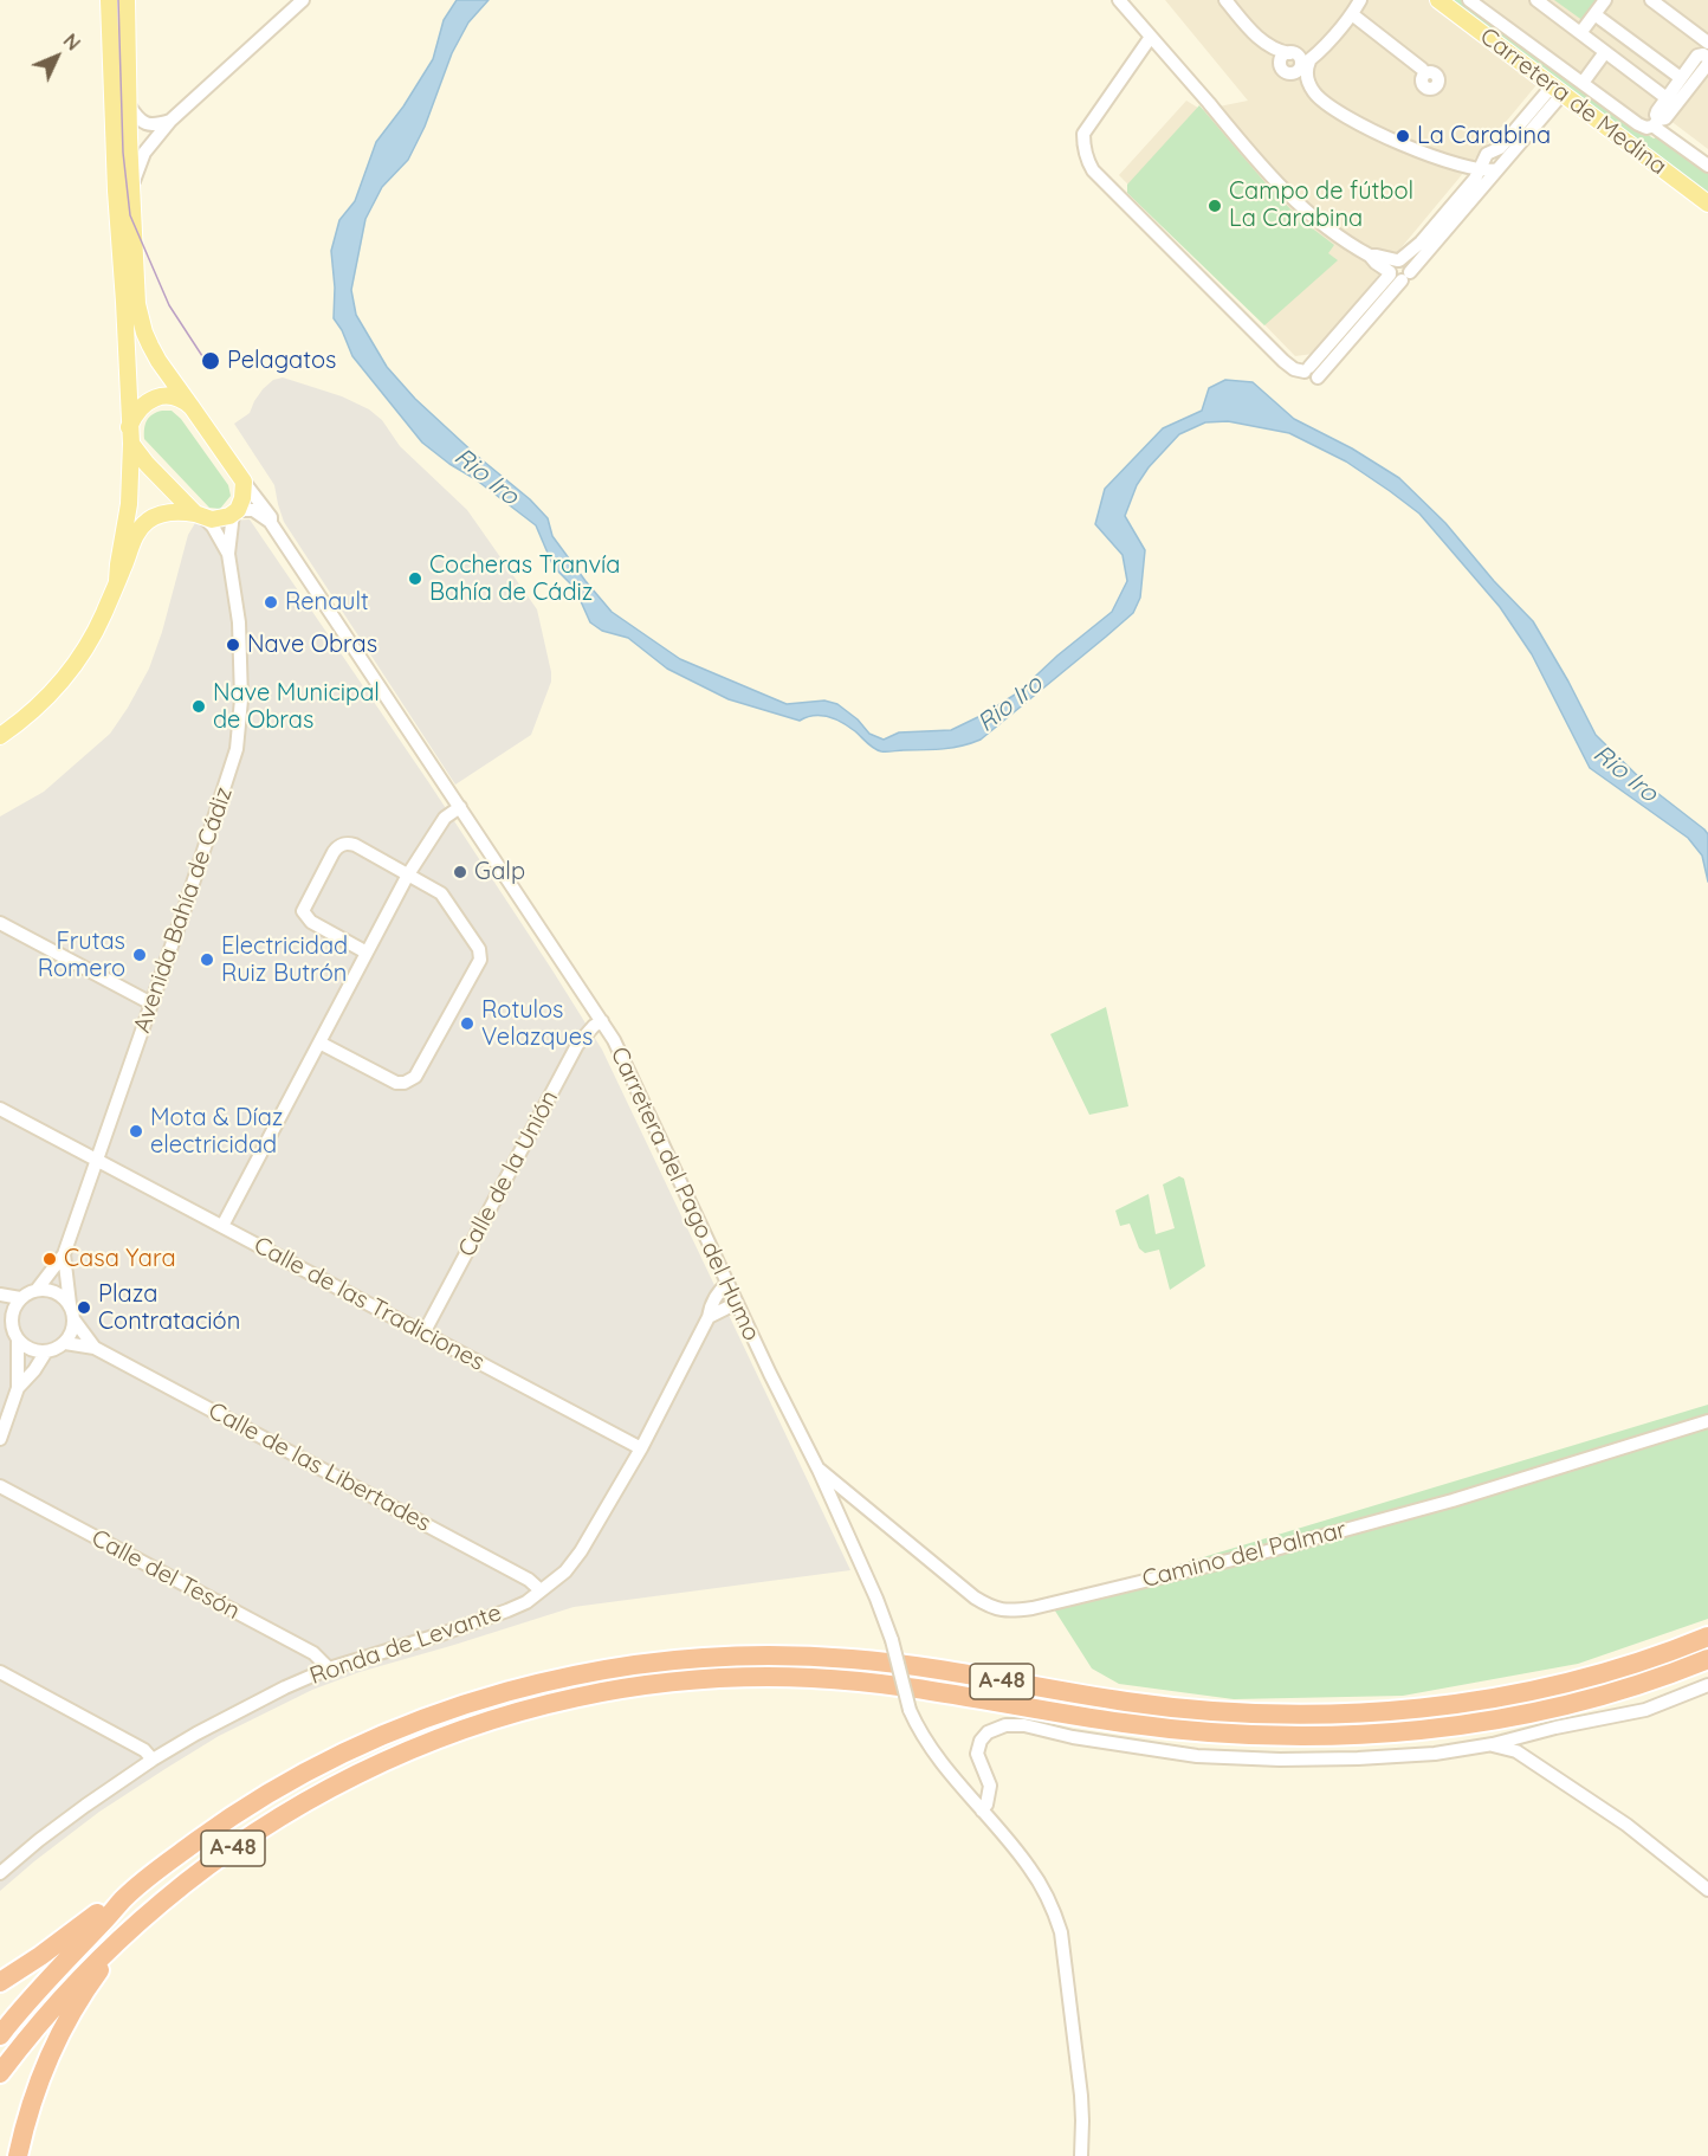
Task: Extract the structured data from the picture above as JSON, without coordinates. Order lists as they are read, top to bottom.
{
  "streets": {
    "highway": ["A-48"],
    "main road": ["Carretera de Medina"],
    "street": [
      "Avenida Bahía de Cádiz",
      "Calle de la Unión",
      "Carretera del Pago del Humo",
      "Calle de las Tradiciones",
      "Calle de las Libertades",
      "Camino del Palmar",
      "Calle del Tesón",
      "Ronda de Levante"
    ]
  },
  "crossings": [
    ["Avenida Bahía de Cádiz", "Calle de las Tradiciones"],
    ["Avenida Bahía de Cádiz", "Calle de las Libertades"],
    ["Calle de la Unión", "Carretera del Pago del Humo"],
    ["Calle de la Unión", "Calle de las Tradiciones"],
    ["Carretera del Pago del Humo", "Camino del Palmar"],
    ["Carretera del Pago del Humo", "Ronda de Levante"],
    ["Calle de las Tradiciones", "Ronda de Levante"],
    ["Calle de las Libertades", "Ronda de Levante"],
    ["Calle del Tesón", "Ronda de Levante"]
  ],
  "water": ["Rio Iro"],
  "places": [
    "La Carabina",
    "Campo de fútbol La Carabina",
    "Pelagatos",
    "Cocheras Tranvía Bahía de Cádiz",
    "Renault",
    "Nave Obras",
    "Nave Municipal de Obras",
    "Galp",
    "Frutas Romero",
    "Electricidad Ruiz Butrón",
    "Rotulos Velazques",
    "Mota & Díaz electricidad",
    "Casa Yara",
    "Plaza Contratación"
  ],
  "north": "top right"
}
